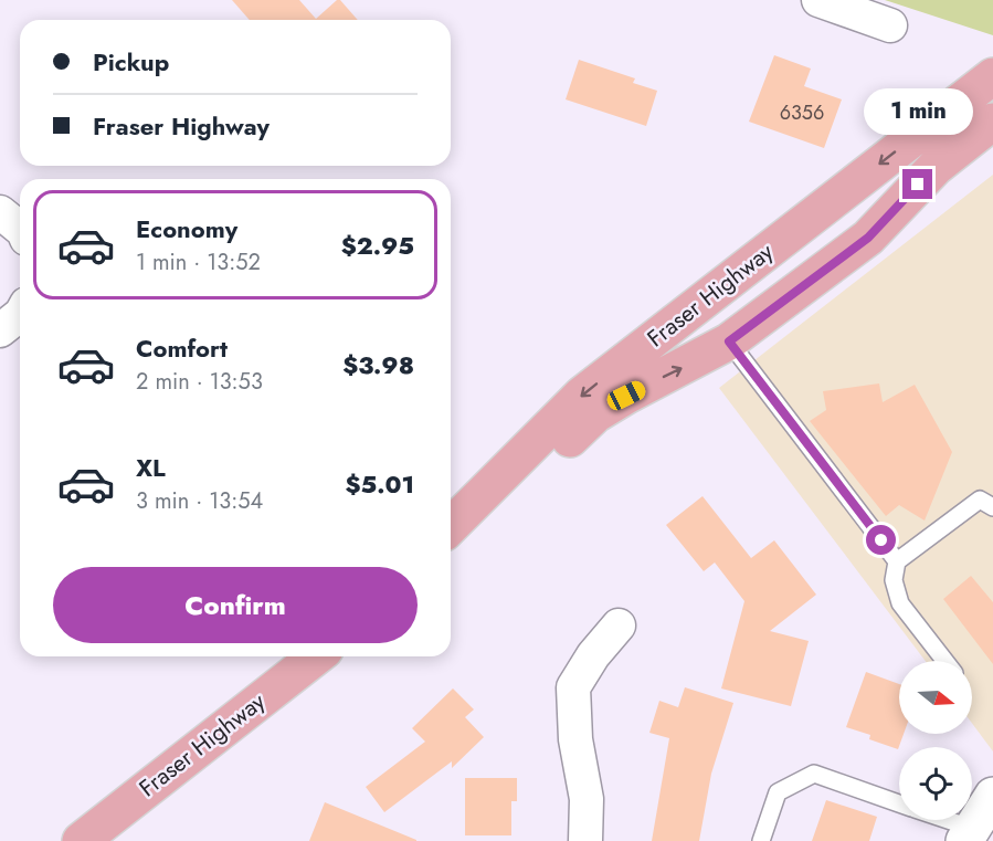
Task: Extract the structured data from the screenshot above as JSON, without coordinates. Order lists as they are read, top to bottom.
{
  "streets": {
    "main road": ["Fraser Highway"]
  },
  "house_numbers": ["6356"],
  "north": "right",
  "page": {
    "banner": ["Pickup", "Fraser Highway"],
    "bubble": "1 min",
    "list": [
      {
        "name": "Economy",
        "note": "1 min · 13:52",
        "value": "$2.95"
      },
      {
        "name": "Comfort",
        "note": "2 min · 13:53",
        "value": "$3.98"
      },
      {
        "name": "XL",
        "note": "3 min · 13:54",
        "value": "$5.01"
      }
    ],
    "buttons": "Confirm"
  }
}
